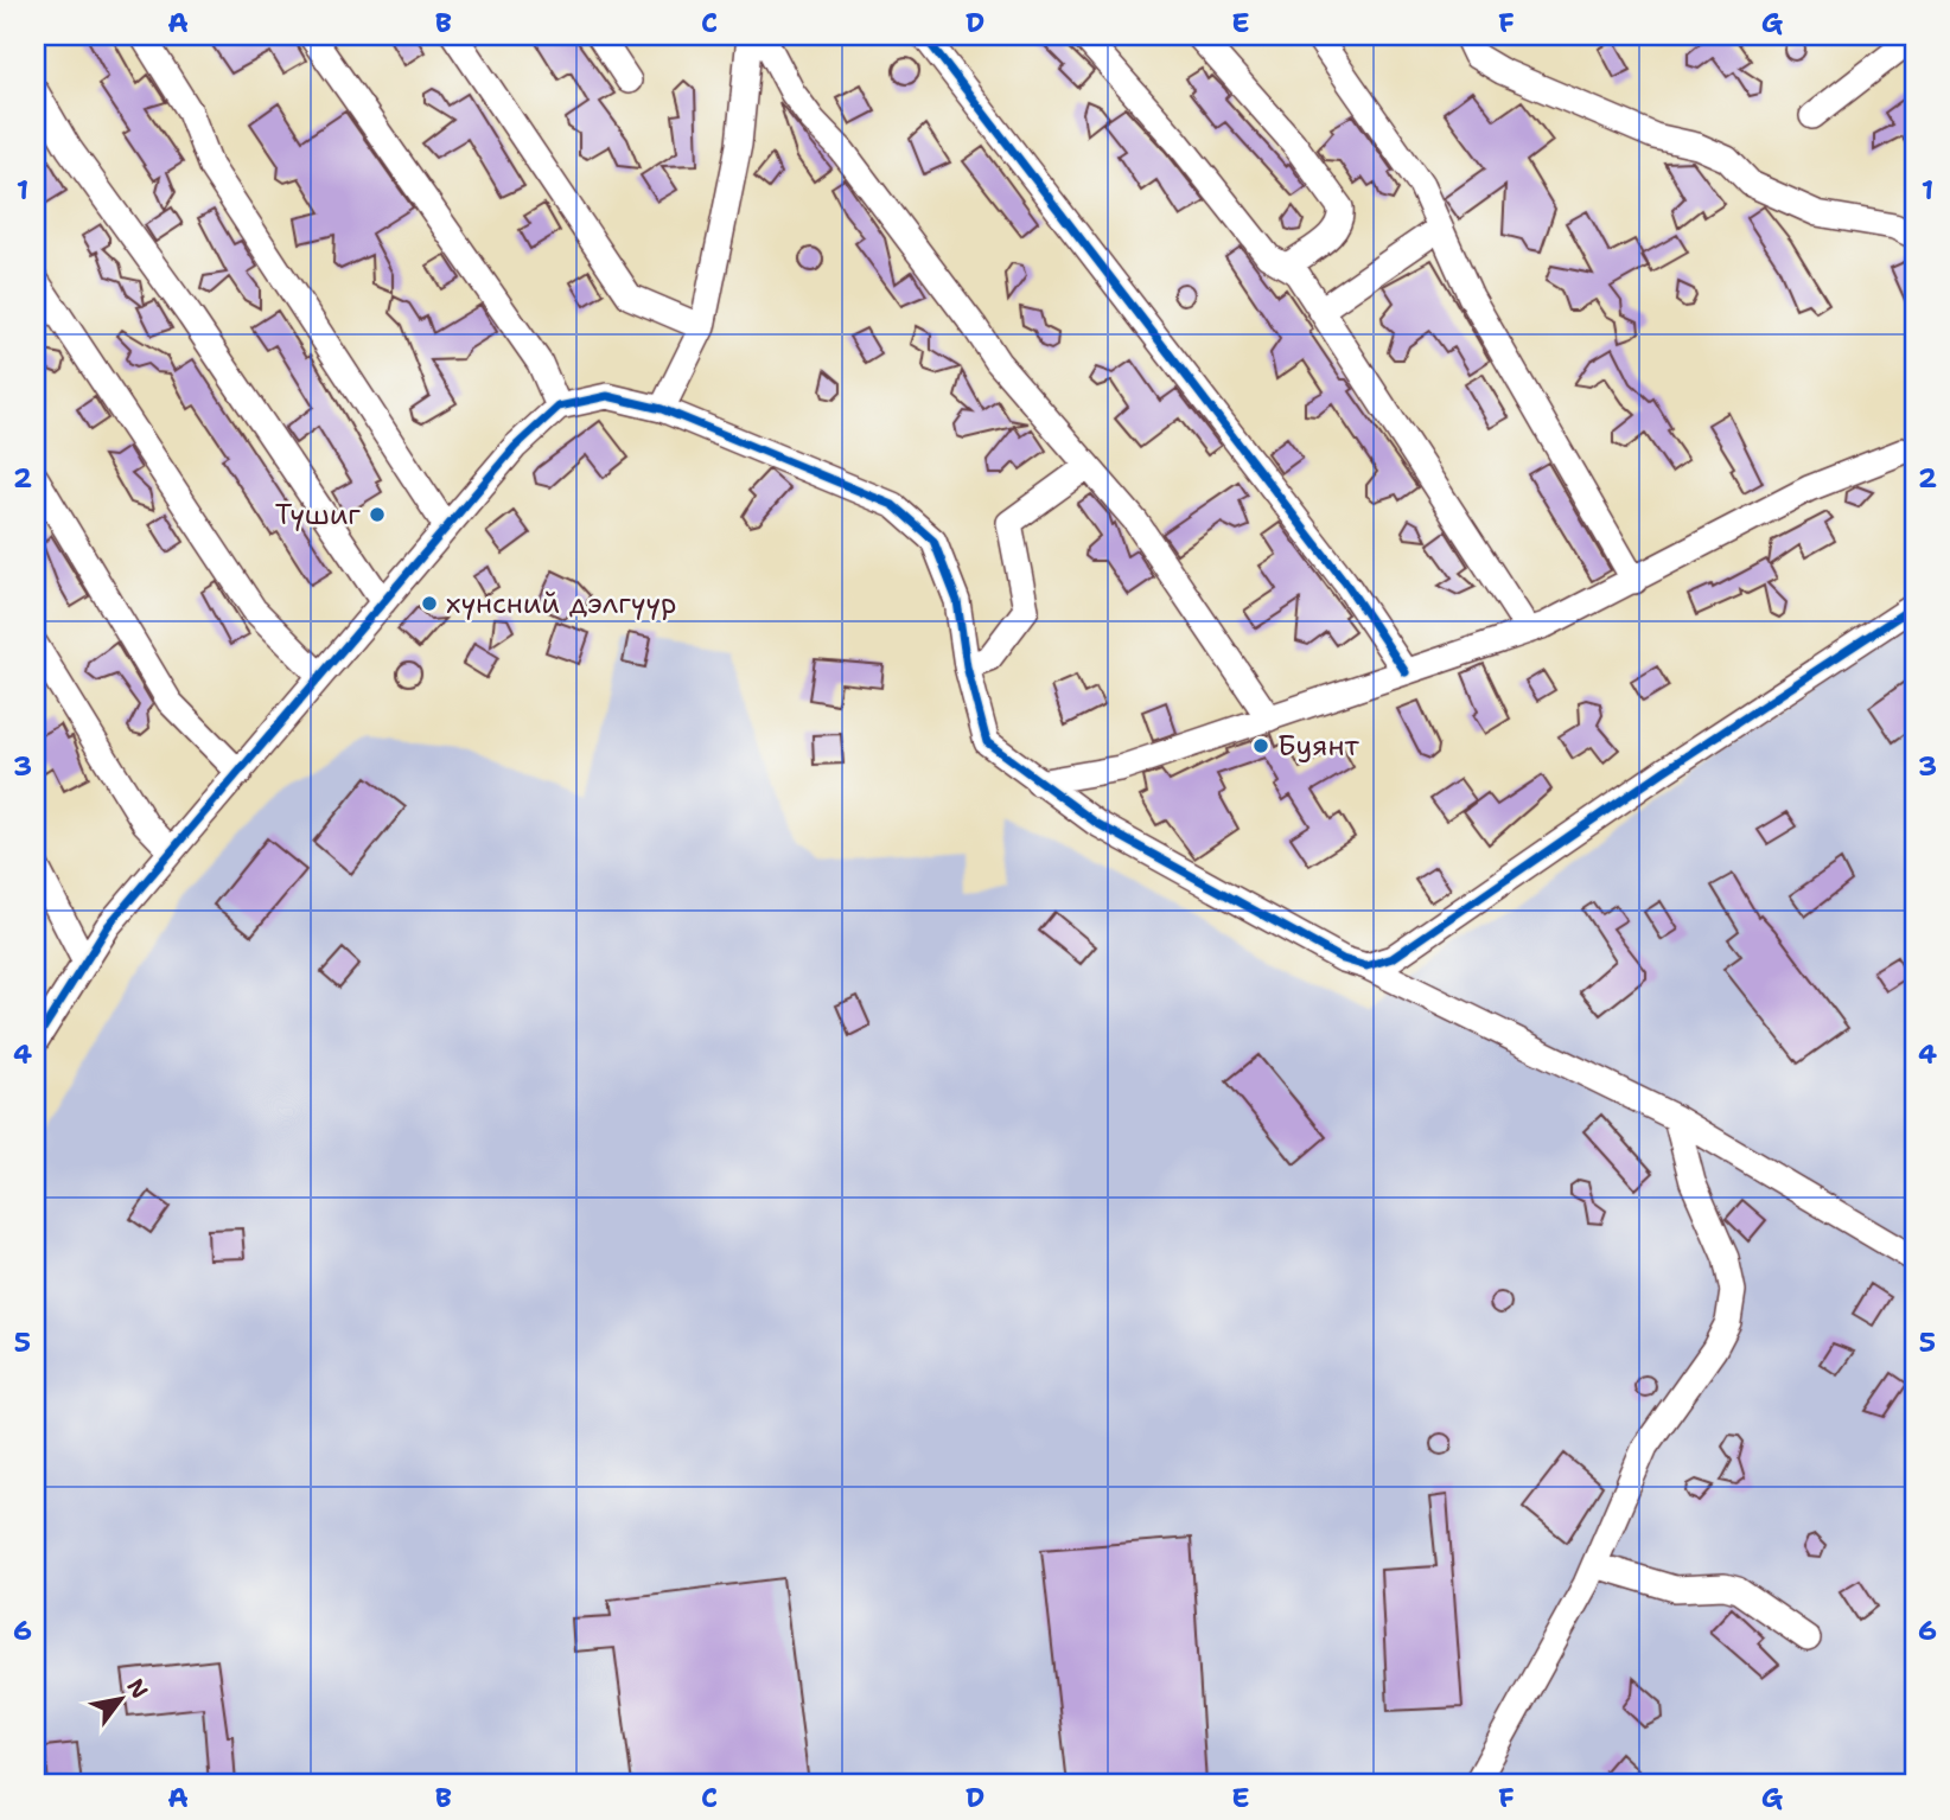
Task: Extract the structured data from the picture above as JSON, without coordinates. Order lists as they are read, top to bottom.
{
  "places": ["Түшиг", "хүнсний дэлгүүр", "Буянт"],
  "north": "top right",
  "grid": {
    "columns": [
      "A",
      "B",
      "C",
      "D",
      "E",
      "F",
      "G"
    ],
    "rows": [
      "1",
      "2",
      "3",
      "4",
      "5",
      "6"
    ]
  }
}
